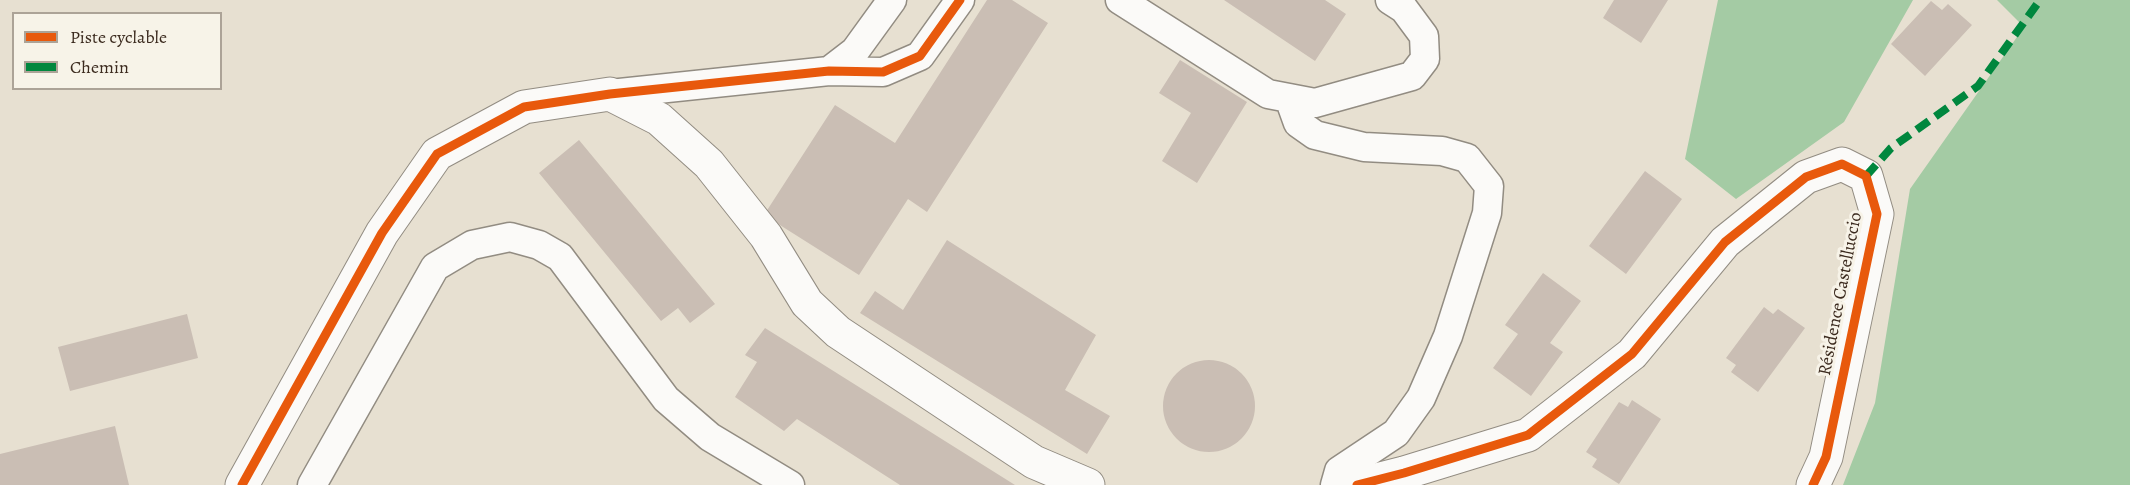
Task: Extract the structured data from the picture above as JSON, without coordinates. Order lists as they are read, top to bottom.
{
  "streets": {
    "street": ["Résidence Castelluccio"]
  },
  "legend": ["Piste cyclable", "Chemin"]
}
